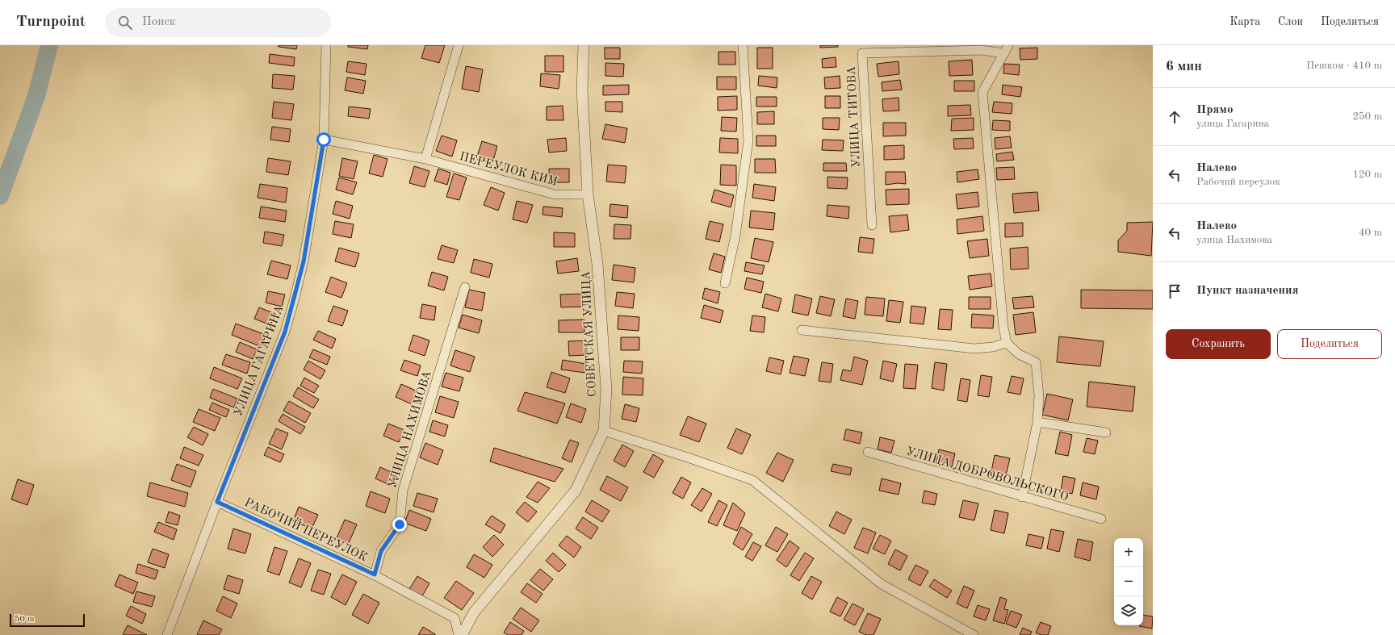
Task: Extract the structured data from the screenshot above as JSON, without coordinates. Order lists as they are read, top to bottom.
{
  "streets": {
    "street": [
      "УЛИЦА ТИТОВА",
      "ПЕРЕУЛОК КИМ",
      "СОВЕТСКАЯ УЛИЦА",
      "УЛИЦА ГАГАРИНА",
      "УЛИЦА НАХИМОВА",
      "УЛИЦА ДОБРОВОЛЬСКОГО",
      "РАБОЧИЙ ПЕРЕУЛОК"
    ]
  },
  "crossings": [
    ["ПЕРЕУЛОК КИМ", "СОВЕТСКАЯ УЛИЦА"],
    ["ПЕРЕУЛОК КИМ", "УЛИЦА ГАГАРИНА"],
    ["УЛИЦА ГАГАРИНА", "РАБОЧИЙ ПЕРЕУЛОК"],
    ["УЛИЦА НАХИМОВА", "РАБОЧИЙ ПЕРЕУЛОК"]
  ],
  "scale_bar": "50 m",
  "page": {
    "header": "Turnpoint",
    "search": "Поиск",
    "nav": ["Карта", "Слои", "Поделиться"],
    "heading": ["6 мин", "Пешком · 410 m"],
    "list": [
      ["Прямо", "улица Гагарина", "250 m"],
      ["Налево", "Рабочий переулок", "120 m"],
      ["Налево", "улица Нахимова", "40 m"],
      "Пункт назначения"
    ],
    "buttons": ["Сохранить", "Поделиться"],
    "map_buttons": ["+", "−"],
    "scale": "50 m"
  }
}
